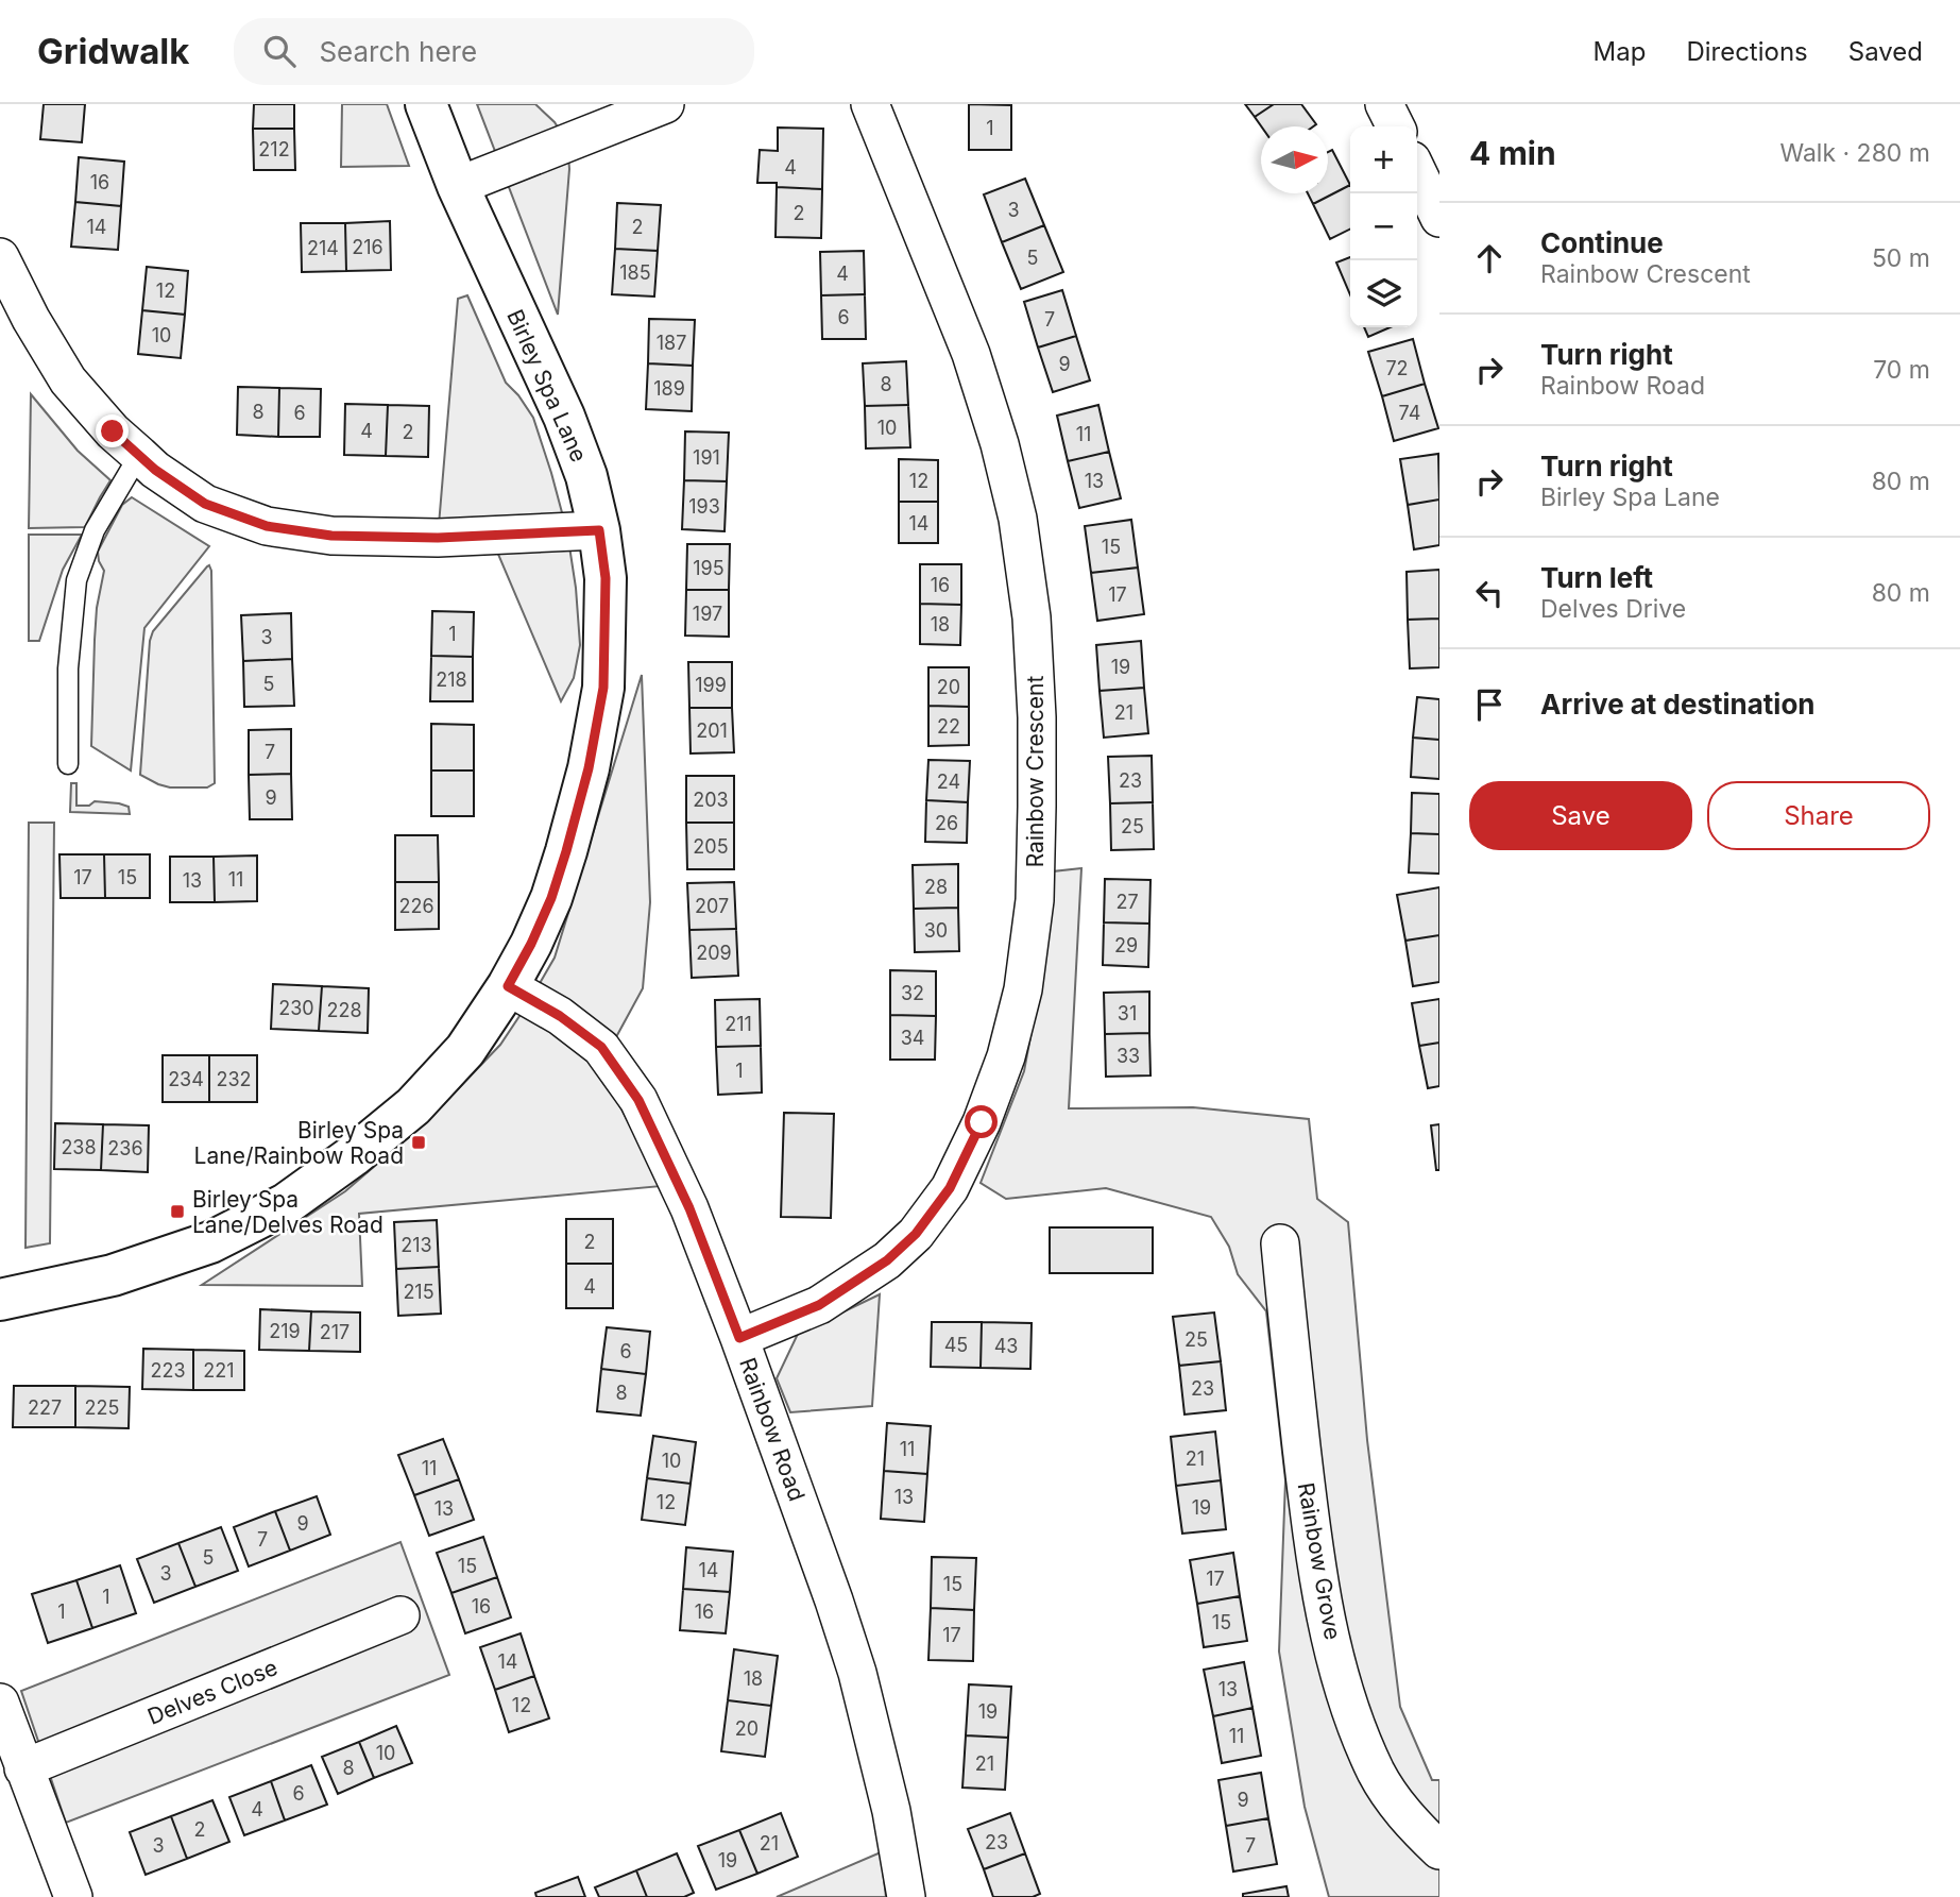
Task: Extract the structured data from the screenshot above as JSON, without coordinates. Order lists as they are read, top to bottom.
{
  "streets": {
    "street": [
      "Birley Spa Lane",
      "Rainbow Crescent",
      "Rainbow Road",
      "Rainbow Grove",
      "Delves Close"
    ]
  },
  "crossings": [
    ["Birley Spa Lane", "Rainbow Road"],
    ["Rainbow Crescent", "Rainbow Road"]
  ],
  "places": {
    "transit": ["Birley Spa Lane/Rainbow Road", "Birley Spa Lane/Delves Road"]
  },
  "house_numbers": [
    "1",
    "212",
    "4",
    "16",
    "3",
    "2",
    "14",
    "2",
    "216",
    "214",
    "5",
    "185",
    "4",
    "12",
    "6",
    "7",
    "10",
    "187",
    "9",
    "72",
    "8",
    "189",
    "8",
    "6",
    "74",
    "10",
    "4",
    "2",
    "11",
    "191",
    "12",
    "13",
    "193",
    "14",
    "15",
    "195",
    "16",
    "17",
    "197",
    "18",
    "1",
    "3",
    "19",
    "218",
    "5",
    "199",
    "20",
    "21",
    "22",
    "201",
    "7",
    "23",
    "24",
    "9",
    "203",
    "26",
    "25",
    "205",
    "17",
    "15",
    "11",
    "13",
    "28",
    "27",
    "226",
    "207",
    "30",
    "29",
    "209",
    "32",
    "230",
    "228",
    "31",
    "211",
    "34",
    "33",
    "1",
    "234",
    "232",
    "238",
    "236",
    "2",
    "213",
    "4",
    "215",
    "219",
    "217",
    "25",
    "45",
    "43",
    "6",
    "223",
    "221",
    "23",
    "8",
    "227",
    "225",
    "11",
    "21",
    "10",
    "11",
    "13",
    "12",
    "19",
    "13",
    "9",
    "7",
    "5",
    "15",
    "14",
    "3",
    "17",
    "15",
    "1",
    "16",
    "1",
    "16",
    "15",
    "17",
    "14",
    "18",
    "13",
    "12",
    "19",
    "20",
    "11",
    "10",
    "21",
    "8",
    "6",
    "9",
    "4",
    "2",
    "23",
    "21",
    "3",
    "7",
    "19"
  ],
  "north": "right",
  "page": {
    "header": "Gridwalk",
    "search": "Search here",
    "nav": ["Map", "Directions", "Saved"],
    "heading": ["4 min", "Walk · 280 m"],
    "map_buttons": ["+", "−"],
    "list": [
      ["Continue", "Rainbow Crescent", "50 m"],
      ["Turn right", "Rainbow Road", "70 m"],
      ["Turn right", "Birley Spa Lane", "80 m"],
      ["Turn left", "Delves Drive", "80 m"],
      "Arrive at destination"
    ],
    "buttons": ["Save", "Share"]
  }
}
